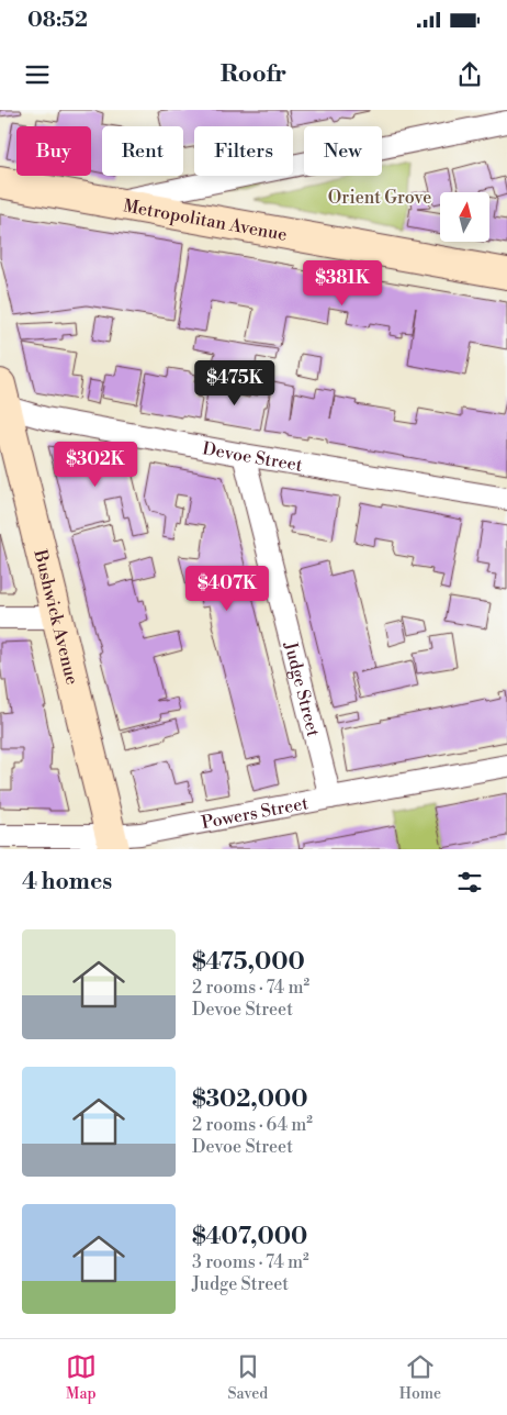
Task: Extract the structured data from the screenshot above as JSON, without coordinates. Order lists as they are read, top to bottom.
{
  "streets": {
    "main road": ["Metropolitan Avenue", "Bushwick Avenue"],
    "street": ["Devoe Street", "Judge Street", "Powers Street"]
  },
  "crossings": [
    ["Devoe Street", "Bushwick Avenue"],
    ["Devoe Street", "Judge Street"],
    ["Bushwick Avenue", "Powers Street"],
    ["Judge Street", "Powers Street"]
  ],
  "parks": ["Orient Grove"],
  "north": "top",
  "page": {
    "status": "08:52",
    "header": "Roofr",
    "chip": [
      "Buy",
      "Rent",
      "Filters",
      "New"
    ],
    "price": [
      "$381K",
      "$475K",
      "$302K",
      "$407K"
    ],
    "heading": "4 homes",
    "list": [
      {
        "name": "$475,000",
        "note": "2 rooms · 74 m² · Devoe Street"
      },
      {
        "name": "$302,000",
        "note": "2 rooms · 64 m² · Devoe Street"
      },
      {
        "name": "$407,000",
        "note": "3 rooms · 74 m² · Judge Street"
      }
    ],
    "tabs": ["Map", "Saved", "Home"]
  }
}
